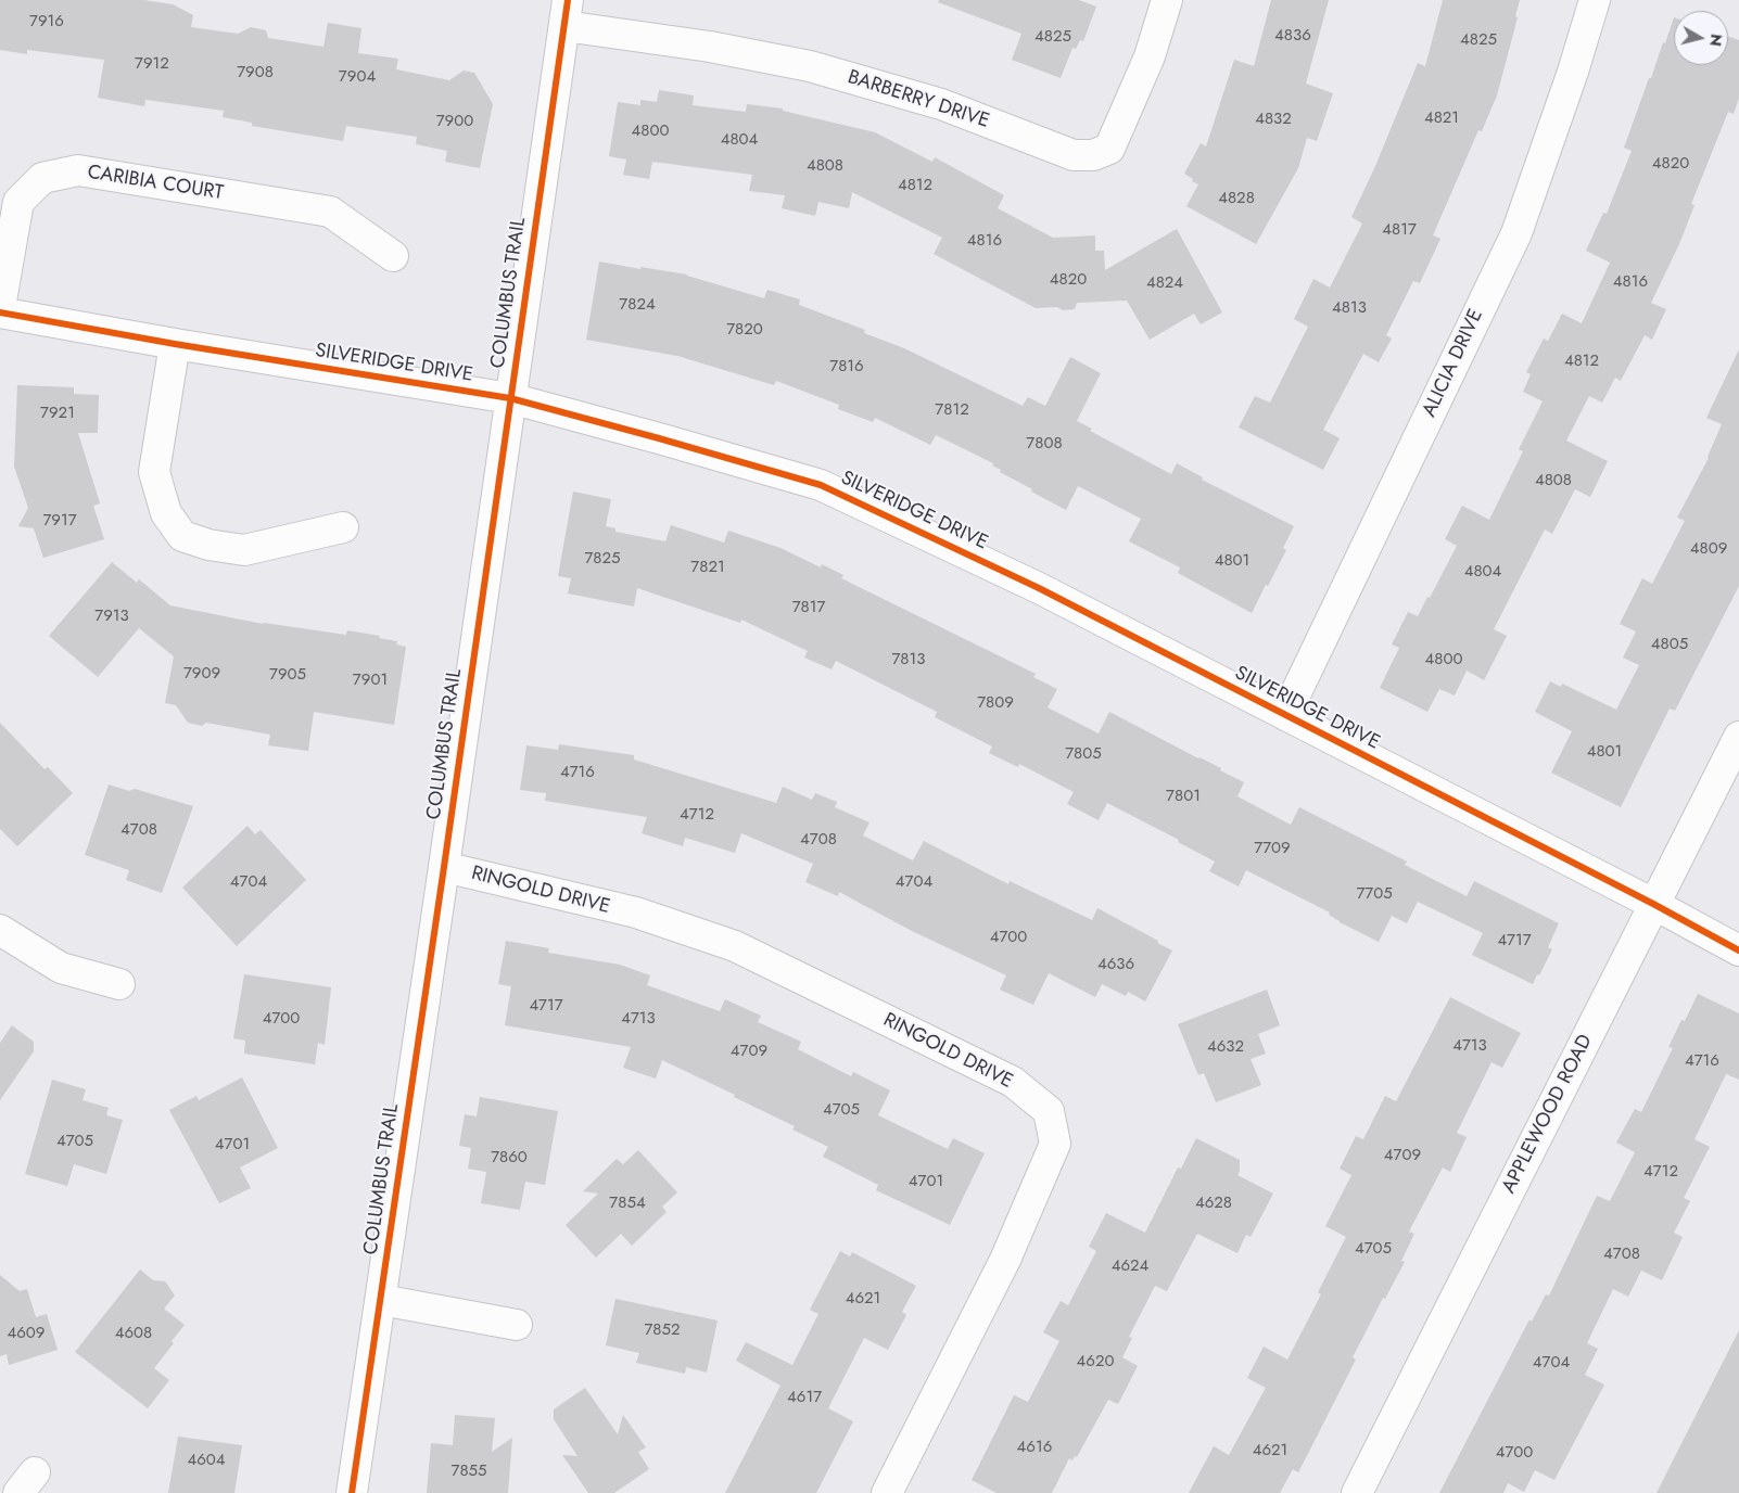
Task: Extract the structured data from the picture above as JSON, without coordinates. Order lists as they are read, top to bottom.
{
  "streets": {
    "street": [
      "BARBERRY DRIVE",
      "CARIBIA COURT",
      "COLUMBUS TRAIL",
      "SILVERIDGE DRIVE",
      "ALICIA DRIVE",
      "RINGOLD DRIVE",
      "APPLEWOOD ROAD"
    ]
  },
  "crossings": [
    ["BARBERRY DRIVE", "COLUMBUS TRAIL"],
    ["COLUMBUS TRAIL", "SILVERIDGE DRIVE"],
    ["COLUMBUS TRAIL", "RINGOLD DRIVE"],
    ["SILVERIDGE DRIVE", "ALICIA DRIVE"],
    ["SILVERIDGE DRIVE", "APPLEWOOD ROAD"]
  ],
  "house_numbers": [
    "7916",
    "4836",
    "4825",
    "4825",
    "7912",
    "7908",
    "7904",
    "4821",
    "4832",
    "7900",
    "4800",
    "4804",
    "4820",
    "4808",
    "4812",
    "4828",
    "4817",
    "4816",
    "4820",
    "4816",
    "4824",
    "7824",
    "4813",
    "7820",
    "4812",
    "7816",
    "7812",
    "7921",
    "7808",
    "4808",
    "7917",
    "4809",
    "7825",
    "4801",
    "7821",
    "4804",
    "7817",
    "7913",
    "4805",
    "7813",
    "4800",
    "7909",
    "7905",
    "7901",
    "7809",
    "4801",
    "7805",
    "4716",
    "7801",
    "4712",
    "4708",
    "4708",
    "7709",
    "4704",
    "4704",
    "7705",
    "4700",
    "4717",
    "4636",
    "4717",
    "4700",
    "4713",
    "4713",
    "4632",
    "4709",
    "4716",
    "4705",
    "4705",
    "4701",
    "4709",
    "7860",
    "4712",
    "4701",
    "7854",
    "4628",
    "4705",
    "4708",
    "4624",
    "4621",
    "7852",
    "4609",
    "4608",
    "4620",
    "4704",
    "4617",
    "4616",
    "4621",
    "4700",
    "4604",
    "7855"
  ],
  "north": "right"
}
